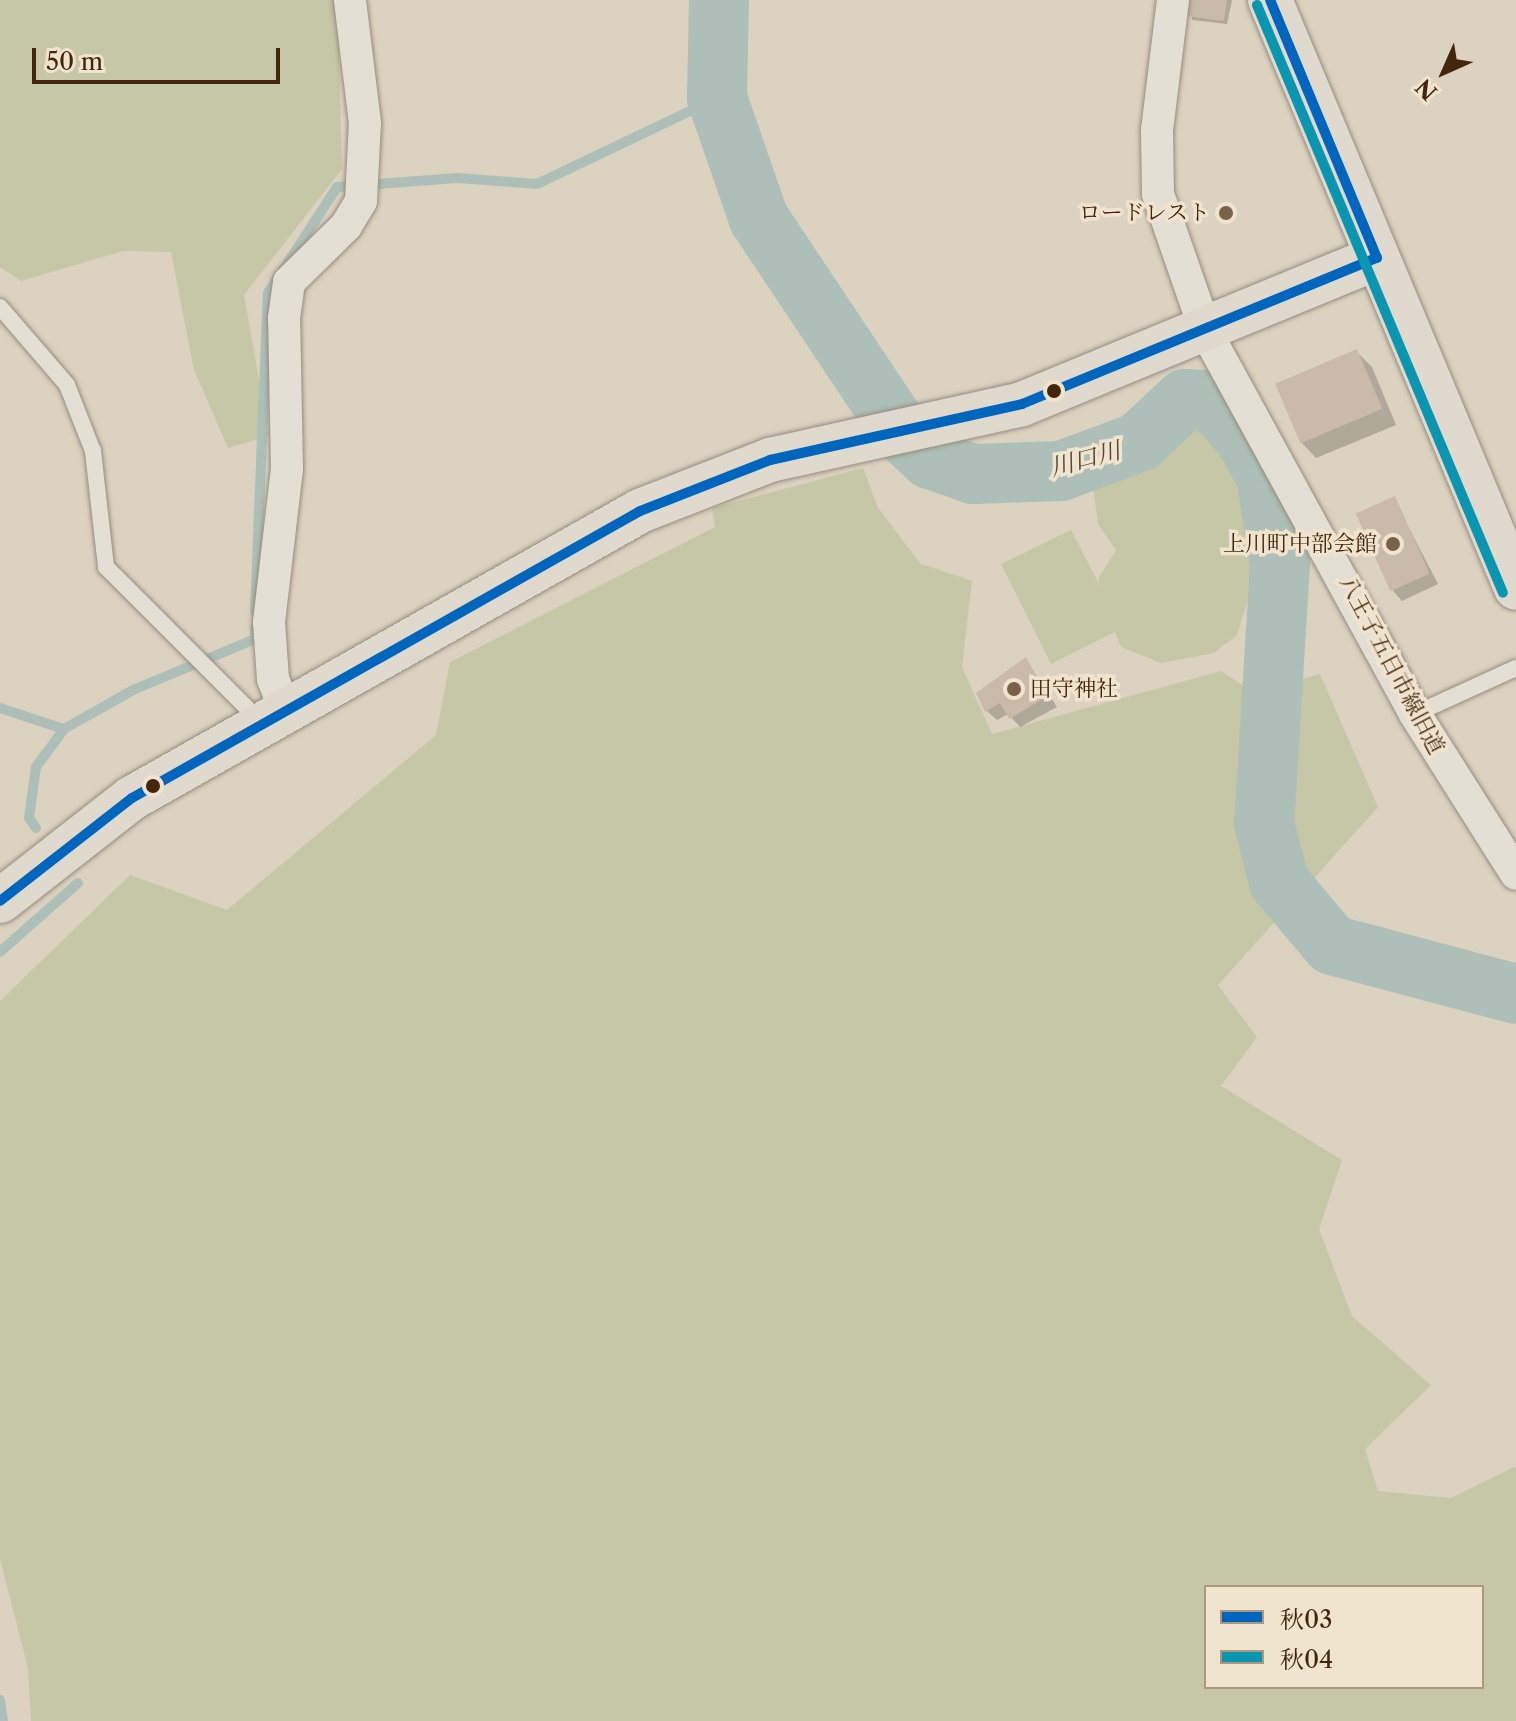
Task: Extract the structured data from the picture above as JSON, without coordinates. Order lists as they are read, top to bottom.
{
  "streets": {
    "street": ["八王子五日市線旧道"]
  },
  "water": ["川口川"],
  "places": ["ロードレスト", "上川町中部会館", "田守神社"],
  "lines": ["transit line 秋03", "transit line 秋04"],
  "legend": ["秋03", "秋04"],
  "scale_bar": "50 m",
  "north": "bottom left"
}
